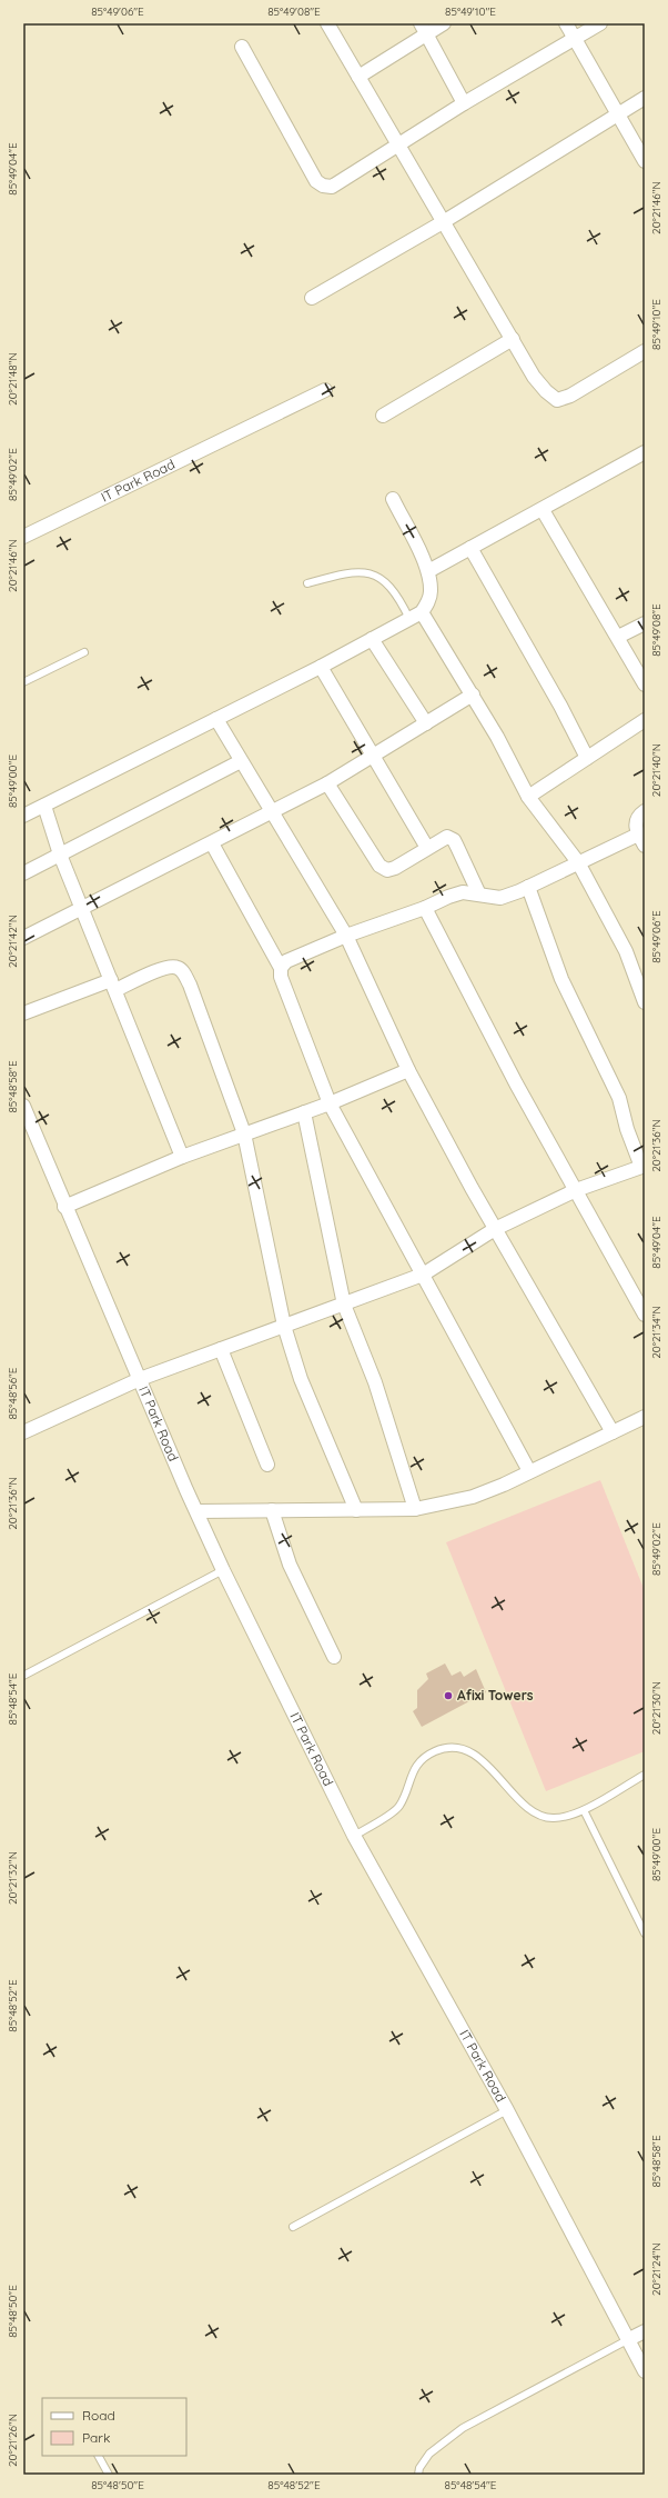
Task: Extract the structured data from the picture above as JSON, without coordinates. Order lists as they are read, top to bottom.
{
  "streets": {
    "street": ["IT Park Road"]
  },
  "places": ["Afixi Towers"],
  "legend": ["Road", "Park"],
  "coordinates": [
    "85°49'06\"E",
    "85°49'08\"E",
    "85°49'10\"E",
    "85°49'04\"E",
    "20°21'46\"N",
    "20°21'48\"N",
    "85°49'02\"E",
    "20°21'40\"N",
    "85°49'00\"E",
    "20°21'42\"N",
    "85°48'58\"E",
    "20°21'36\"N",
    "20°21'34\"N",
    "85°48'56\"E",
    "85°48'54\"E",
    "20°21'30\"N",
    "20°21'32\"N",
    "85°48'52\"E",
    "20°21'24\"N",
    "85°48'50\"E",
    "20°21'26\"N"
  ]
}
